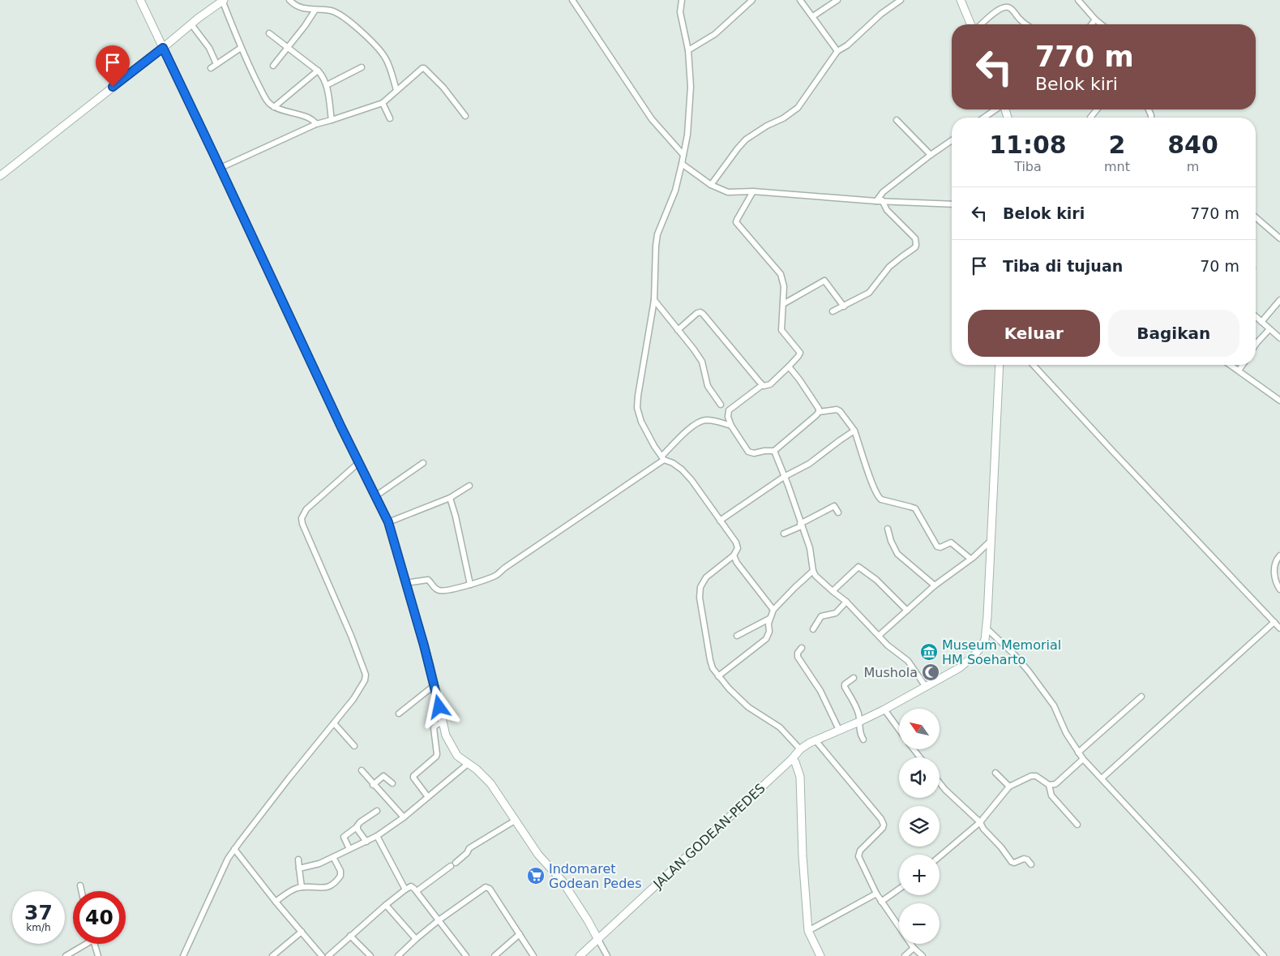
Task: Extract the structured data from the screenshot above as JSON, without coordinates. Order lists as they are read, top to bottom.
{
  "streets": {
    "street": ["JALAN GODEAN-PEDES"]
  },
  "places": {
    "museum": ["Museum Memorial HM Soeharto"],
    "mosque": ["Mushola"],
    "supermarket": ["Indomaret Godean Pedes"]
  },
  "north": "top left",
  "page": {
    "turn": ["770 m", "Belok kiri"],
    "eta": [
      "11:08",
      "Tiba",
      "2",
      "mnt",
      "840",
      "m"
    ],
    "list": [
      {
        "name": "Belok kiri",
        "value": "770 m"
      },
      {
        "name": "Tiba di tujuan",
        "value": "70 m"
      }
    ],
    "buttons": ["Keluar", "Bagikan"],
    "map_buttons": ["+", "−"],
    "speed": "37 km/h",
    "limit": "40"
  }
}
